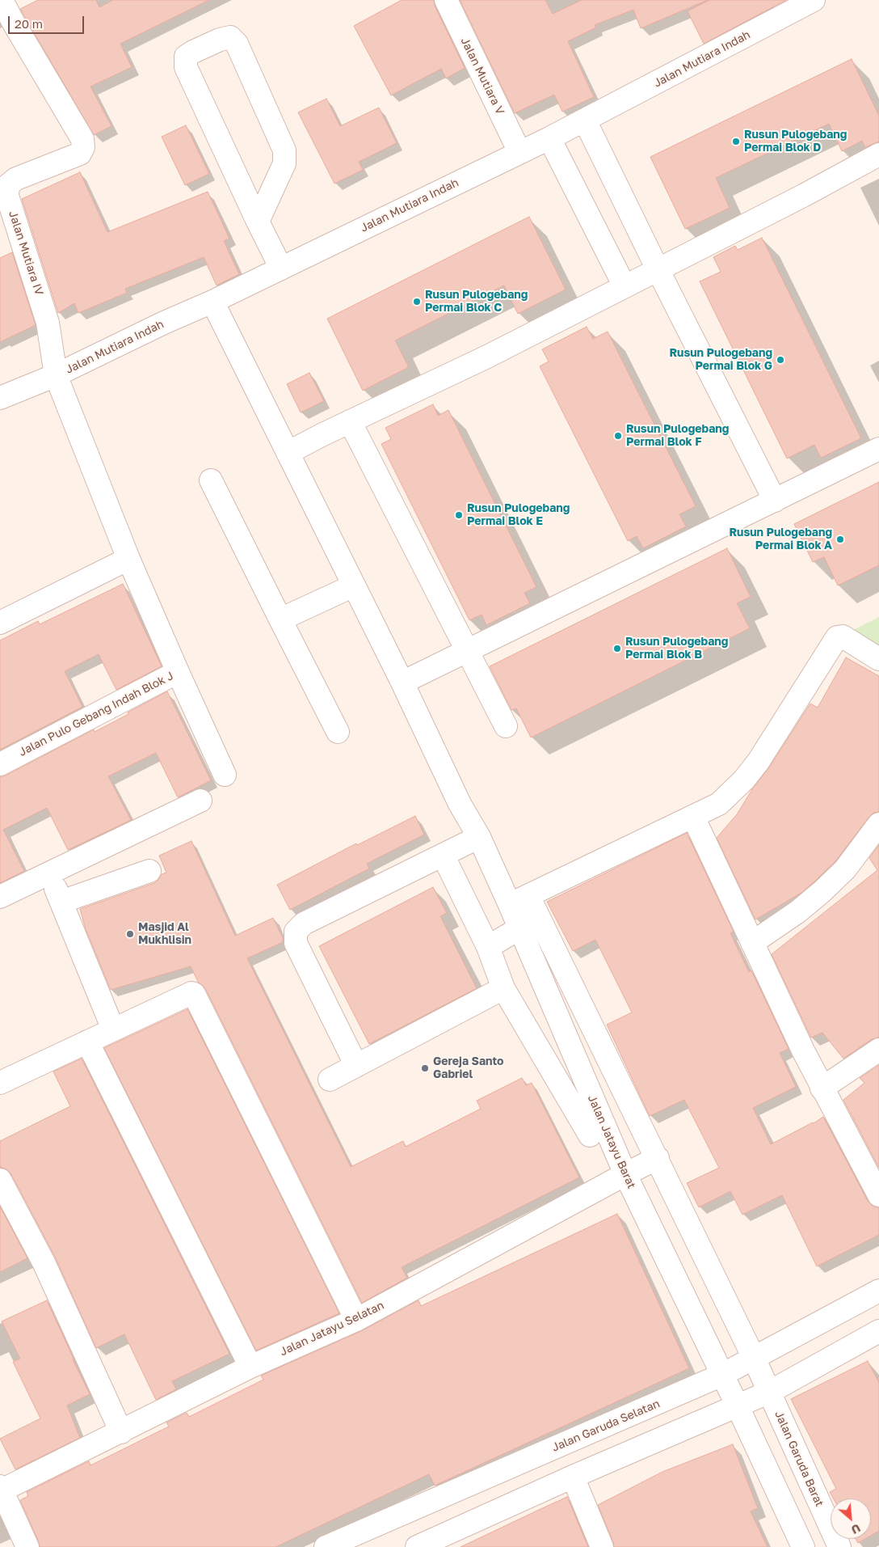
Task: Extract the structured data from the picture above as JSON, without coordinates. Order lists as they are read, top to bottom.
{
  "streets": {
    "street": [
      "Jalan Mutiara Indah",
      "Jalan Mutiara V",
      "Jalan Mutiara IV",
      "Jalan Pulo Gebang Indah Blok J",
      "Jalan Jatayu Barat",
      "Jalan Jatayu Selatan",
      "Jalan Garuda Selatan",
      "Jalan Garuda Barat"
    ]
  },
  "crossings": [
    ["Jalan Mutiara Indah", "Jalan Mutiara V"],
    ["Jalan Mutiara Indah", "Jalan Mutiara IV"],
    ["Jalan Jatayu Barat", "Jalan Jatayu Selatan"],
    ["Jalan Jatayu Barat", "Jalan Garuda Selatan"],
    ["Jalan Garuda Selatan", "Jalan Garuda Barat"]
  ],
  "places": [
    "Rusun Pulogebang Permai Blok D",
    "Rusun Pulogebang Permai Blok C",
    "Rusun Pulogebang Permai Blok G",
    "Rusun Pulogebang Permai Blok F",
    "Rusun Pulogebang Permai Blok E",
    "Rusun Pulogebang Permai Blok A",
    "Rusun Pulogebang Permai Blok B",
    "Masjid Al Mukhlisin",
    "Gereja Santo Gabriel"
  ],
  "scale_bar": "20 m",
  "north": "bottom right"
}
